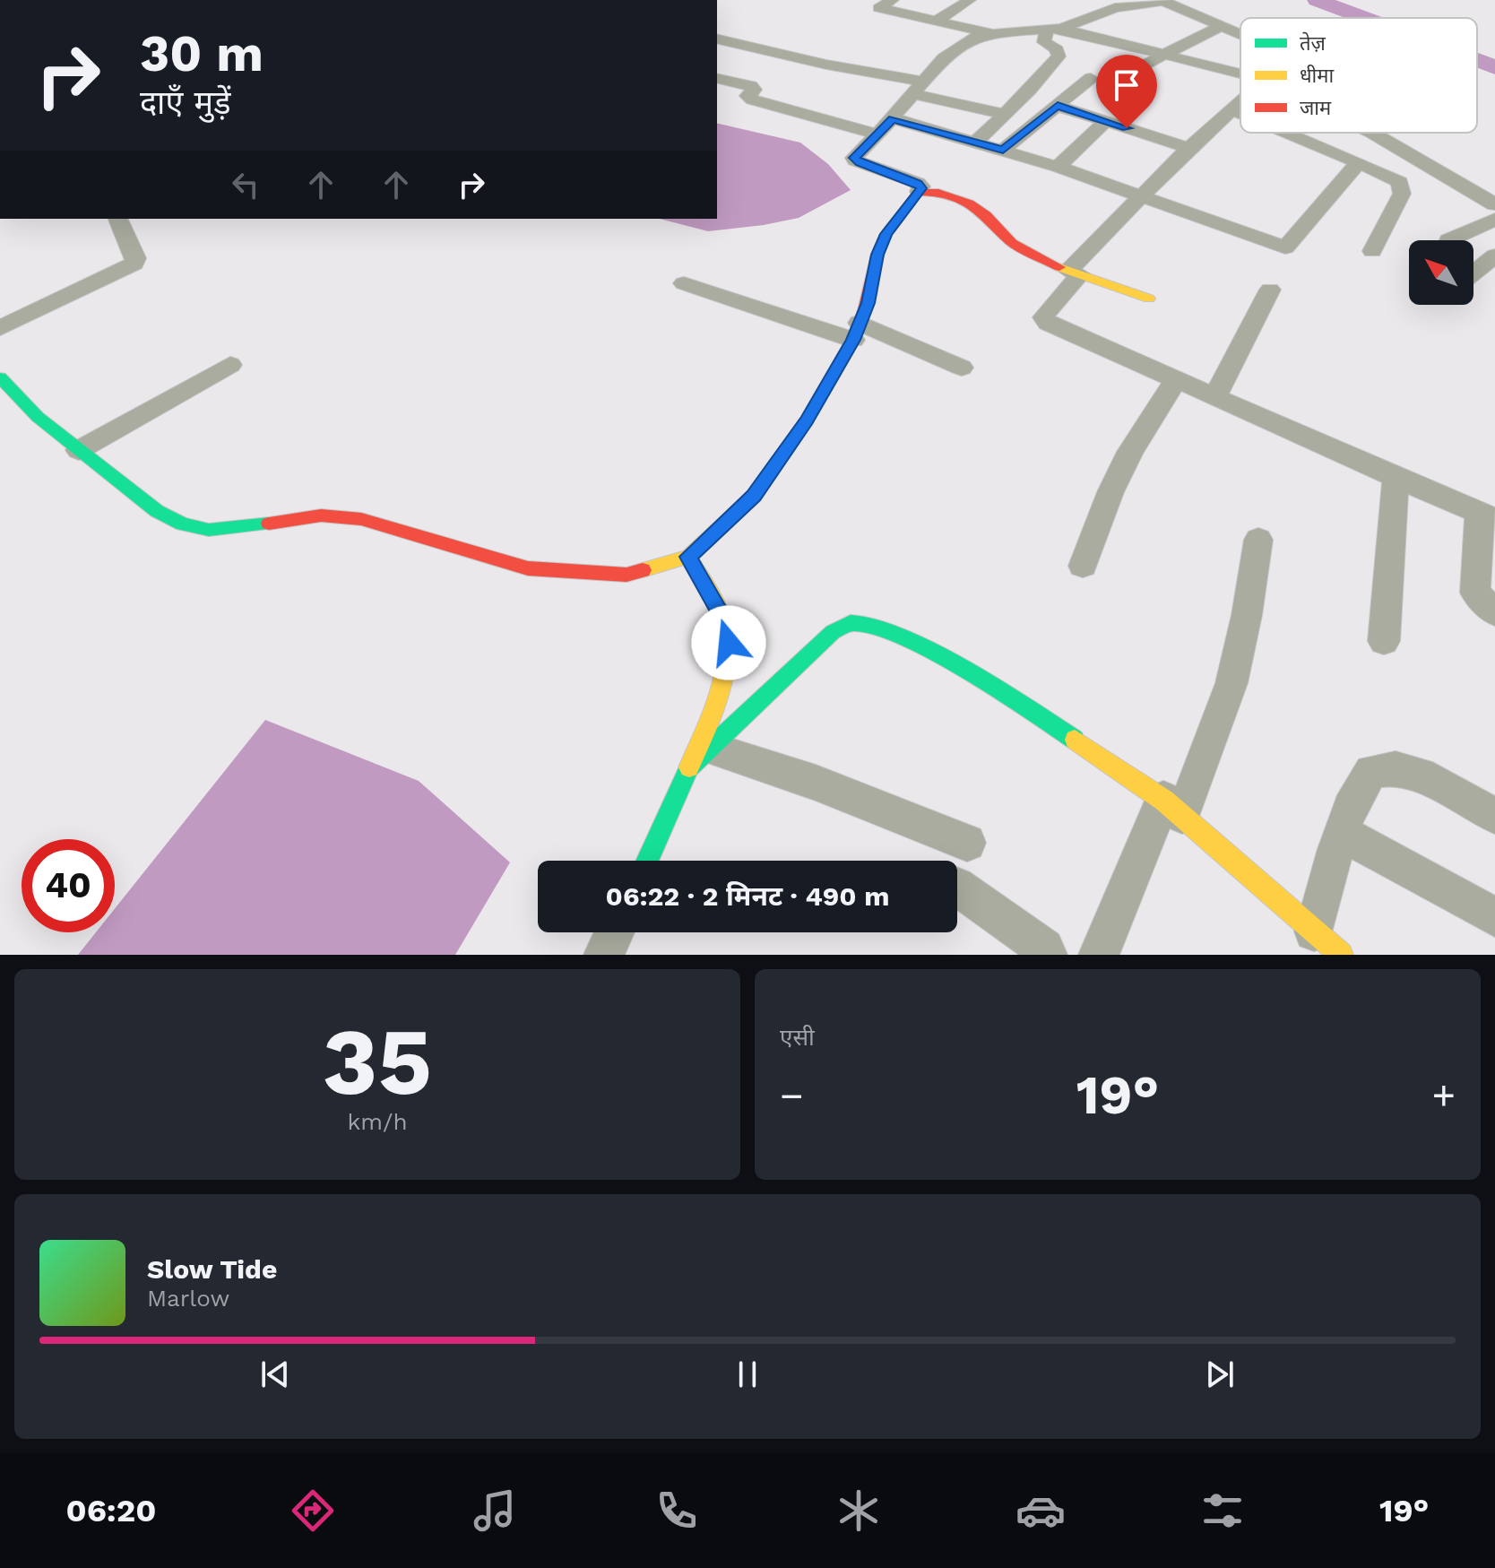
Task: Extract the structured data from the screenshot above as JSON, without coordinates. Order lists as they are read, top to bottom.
{
  "legend": ["तेज़", "धीमा", "जाम"],
  "north": "top left",
  "page": {
    "turn": ["30 m", "दाएँ मुड़ें"],
    "limit": "40",
    "trip": "06:22 · 2 मिनट · 490 m",
    "tile": [
      ["35", "km/h"],
      "एसी"
    ],
    "heat": ["−", "19°", "+"],
    "song": ["Slow Tide", "Marlow"],
    "tabs": ["06:20", "19°"]
  }
}
